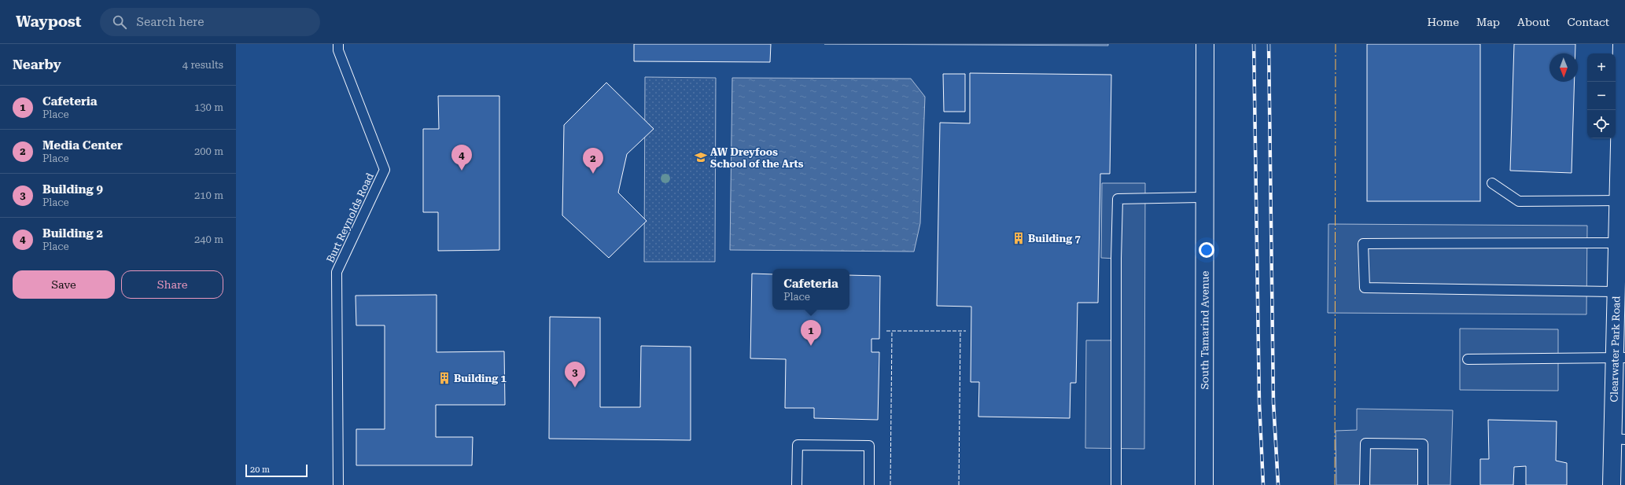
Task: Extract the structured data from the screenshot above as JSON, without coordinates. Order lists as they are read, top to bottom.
{
  "streets": {
    "street": ["South Tamarind Avenue", "Clearwater Park Road"],
    "lane": ["Burt Reynolds Road"]
  },
  "places": {
    "school or university": ["AW Dreyfoos School of the Arts"],
    "building": ["Building 7", "Building 1"]
  },
  "scale_bar": "20 m",
  "north": "bottom",
  "page": {
    "header": "Waypost",
    "search": "Search here",
    "nav": [
      "Home",
      "Map",
      "About",
      "Contact"
    ],
    "heading": ["Nearby", "4 results"],
    "map_buttons": ["+", "−"],
    "list": [
      {
        "mark": "1",
        "name": "Cafeteria",
        "note": "Place",
        "value": "130 m"
      },
      {
        "mark": "2",
        "name": "Media Center",
        "note": "Place",
        "value": "200 m"
      },
      {
        "mark": "3",
        "name": "Building 9",
        "note": "Place",
        "value": "210 m"
      },
      {
        "mark": "4",
        "name": "Building 2",
        "note": "Place",
        "value": "240 m"
      }
    ],
    "pins": [
      "4",
      "2",
      "1",
      "3"
    ],
    "buttons": ["Save", "Share"],
    "popup": ["Cafeteria", "Place"],
    "scale": "20 m"
  }
}
